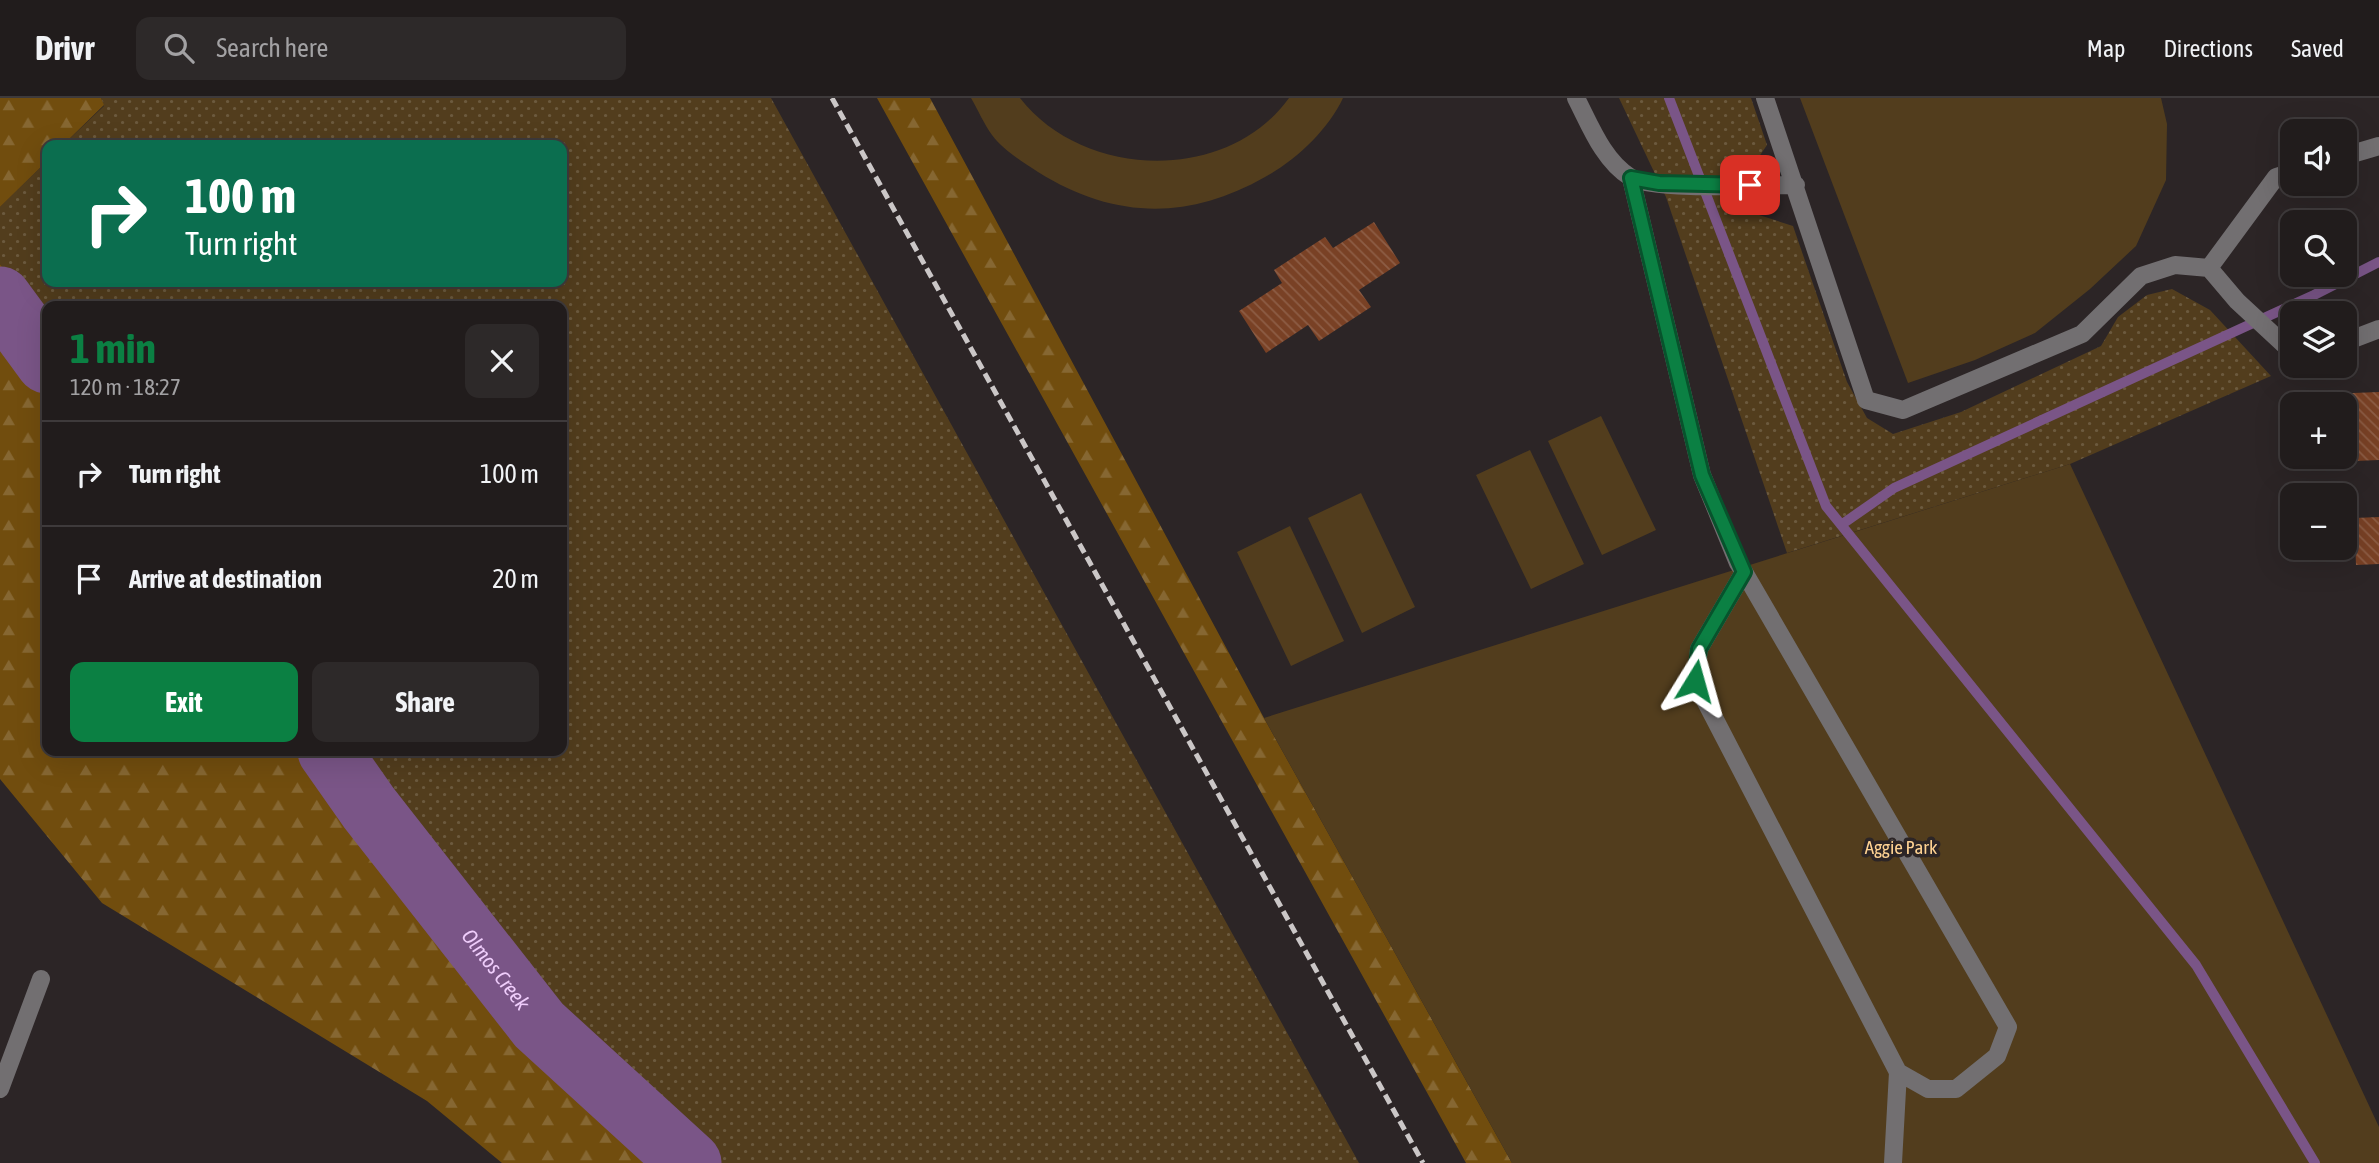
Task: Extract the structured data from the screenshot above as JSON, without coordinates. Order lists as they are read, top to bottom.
{
  "water": ["Olmos Creek"],
  "parks": ["Aggie Park"],
  "page": {
    "header": "Drivr",
    "search": "Search here",
    "nav": ["Map", "Directions", "Saved"],
    "map_buttons": ["+", "−"],
    "turn": ["100 m", "Turn right"],
    "heading": ["1 min", "120 m · 18:27"],
    "list": [
      {
        "name": "Turn right",
        "value": "100 m"
      },
      {
        "name": "Arrive at destination",
        "value": "20 m"
      }
    ],
    "buttons": ["Exit", "Share"]
  }
}
